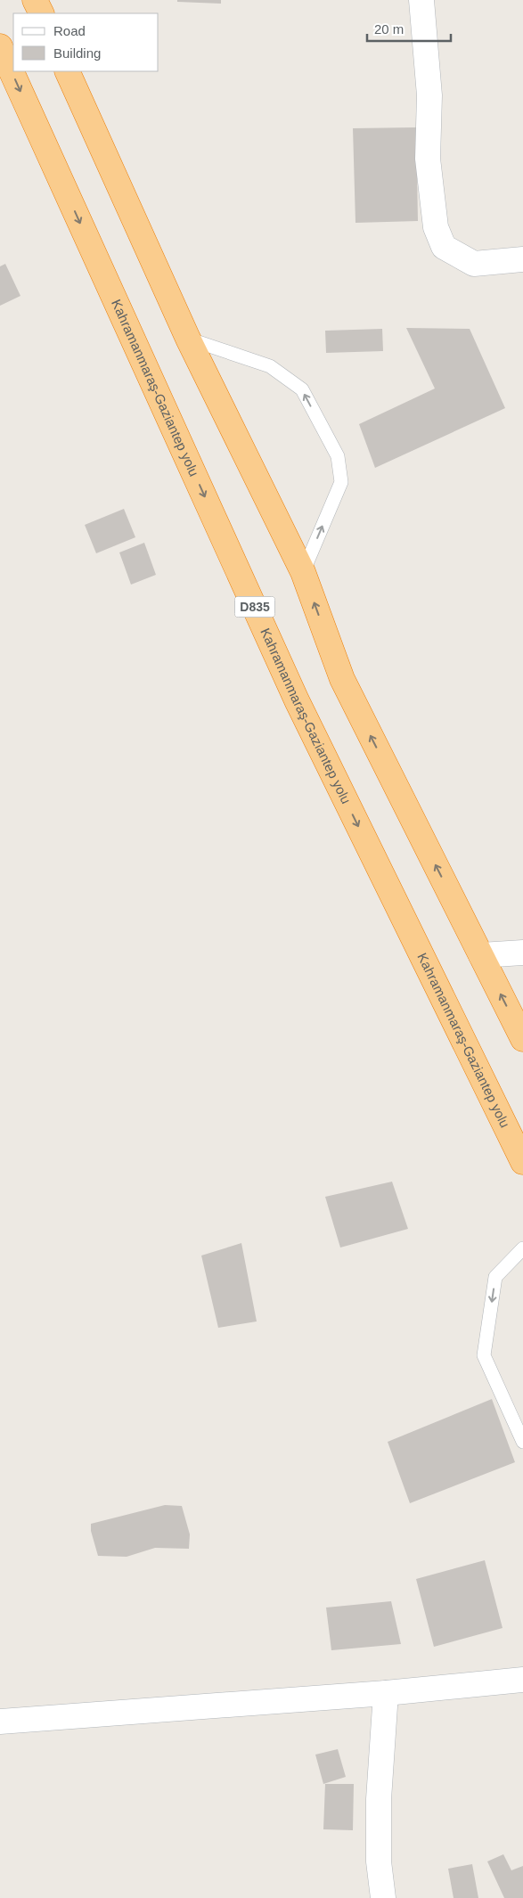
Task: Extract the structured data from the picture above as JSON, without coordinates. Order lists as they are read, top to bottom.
{
  "streets": {
    "highway": ["Kahramanmaraş-Gaziantep yolu", "D835"]
  },
  "legend": ["Road", "Building"],
  "scale_bar": "20 m"
}
